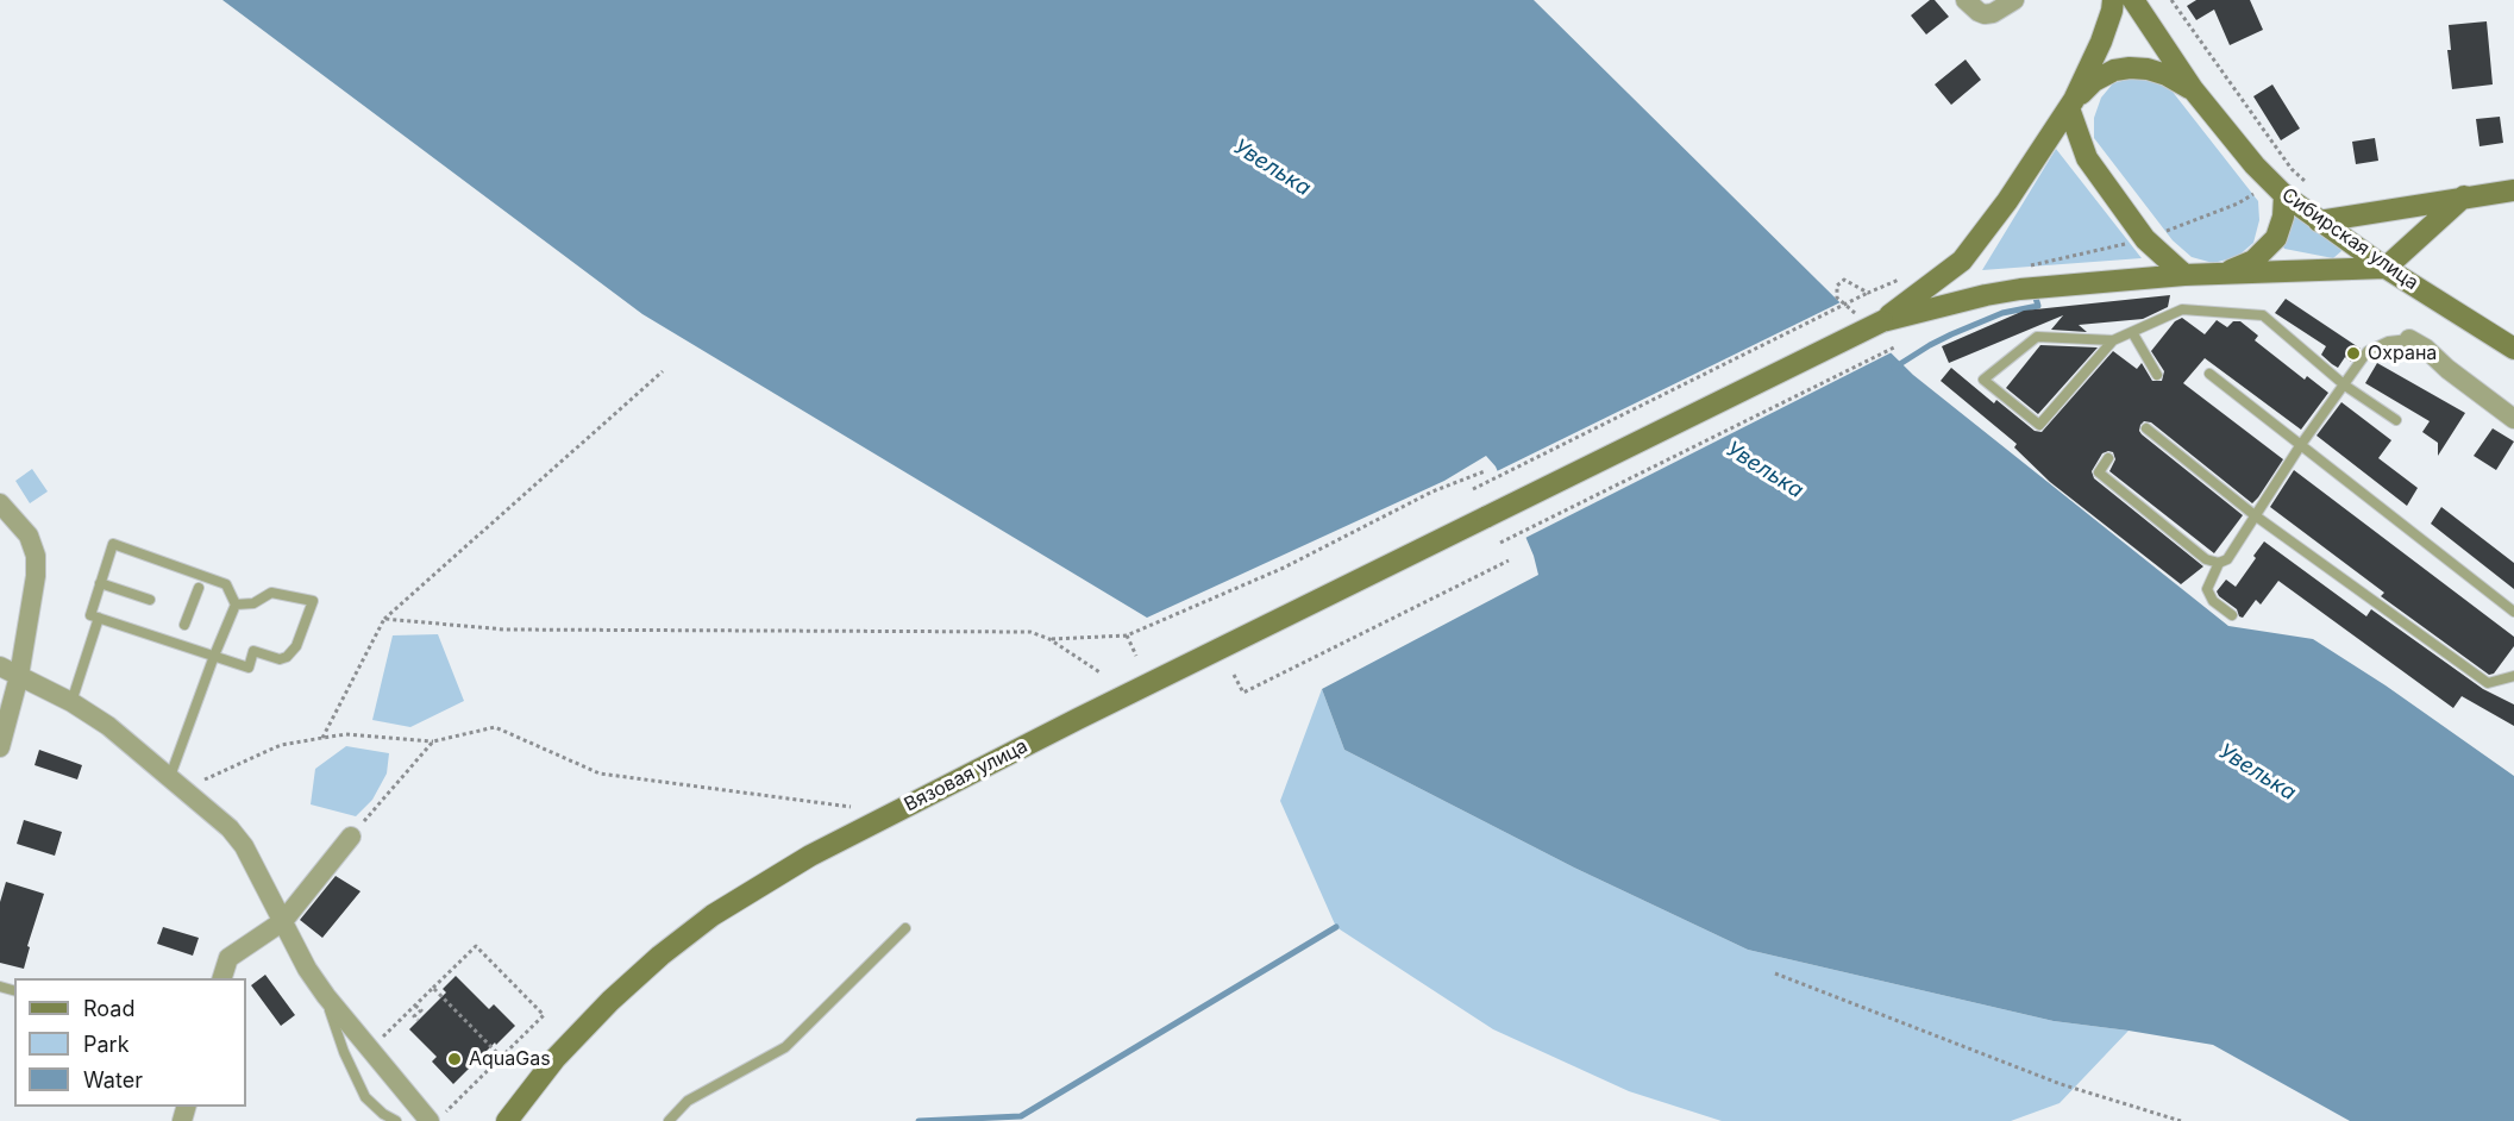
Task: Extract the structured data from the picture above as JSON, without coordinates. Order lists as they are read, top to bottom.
{
  "streets": {
    "street": ["Сибирская улица", "Вязовая улица"]
  },
  "water": ["Увелька"],
  "places": ["Охрана", "AquaGas"],
  "legend": ["Road", "Park", "Water"]
}
